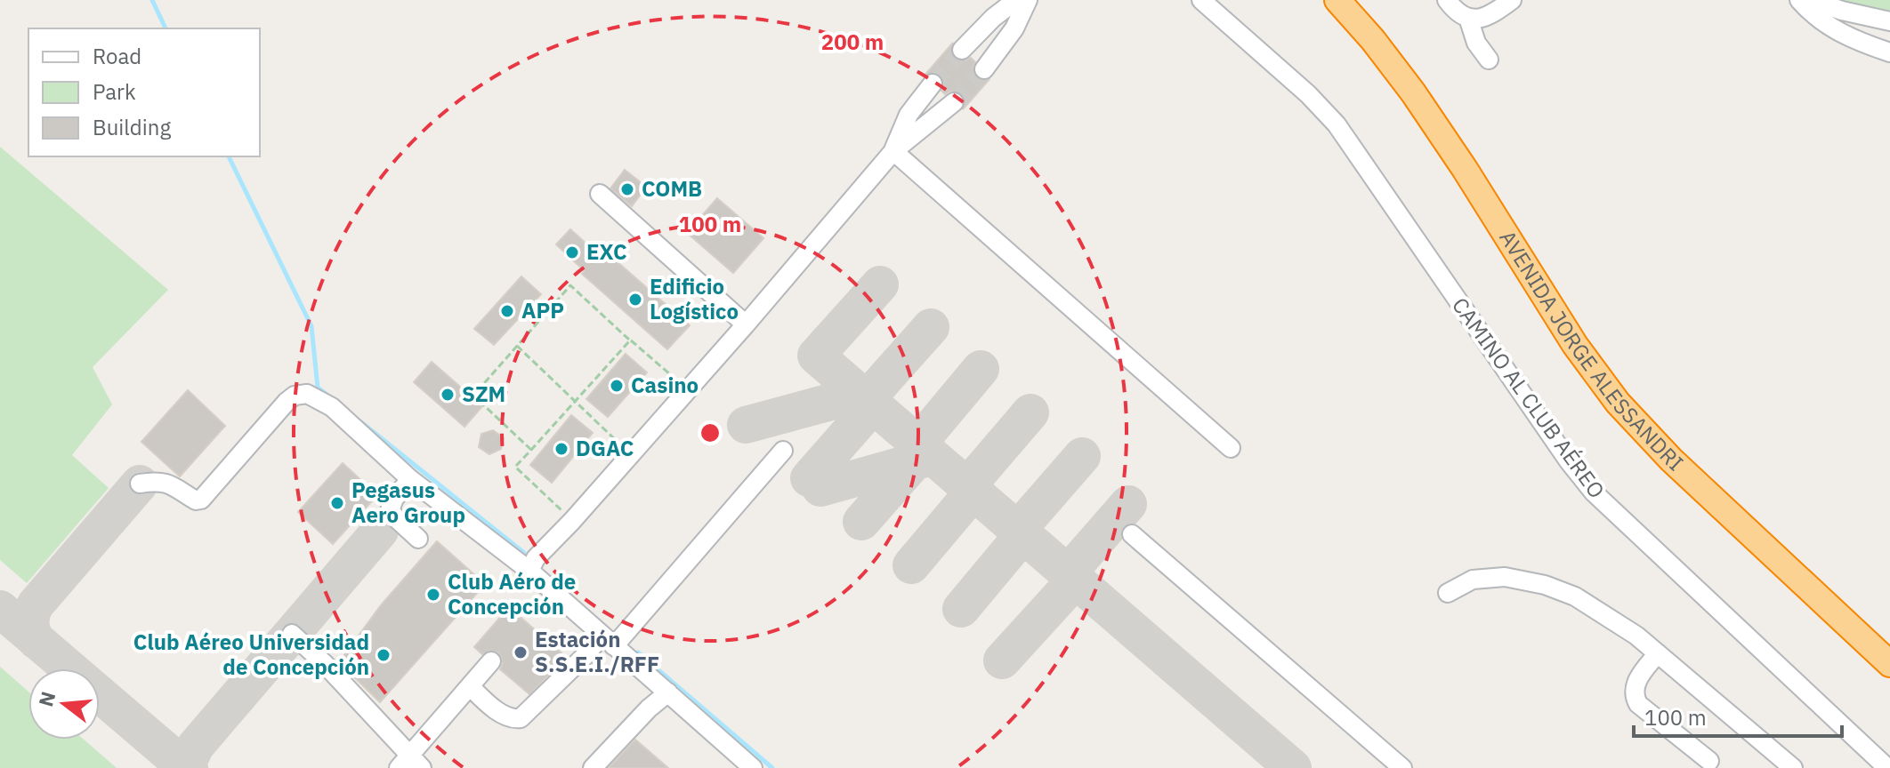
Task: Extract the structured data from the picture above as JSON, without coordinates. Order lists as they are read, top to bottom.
{
  "streets": {
    "highway": ["AVENIDA JORGE ALESSANDRI"],
    "street": ["CAMINO AL CLUB AÉREO"]
  },
  "places": [
    "COMB",
    "EXC",
    "Edificio Logístico",
    "APP",
    "Casino",
    "SZM",
    "DGAC",
    "Pegasus Aero Group",
    "Club Aéro de Concepción",
    "Estación S.S.E.I./RFF",
    "Club Aéreo Universidad de Concepción"
  ],
  "legend": ["Road", "Park", "Building"],
  "scale_bar": "100 m",
  "north": "left",
  "rings": ["200 m", "100 m"]
}
